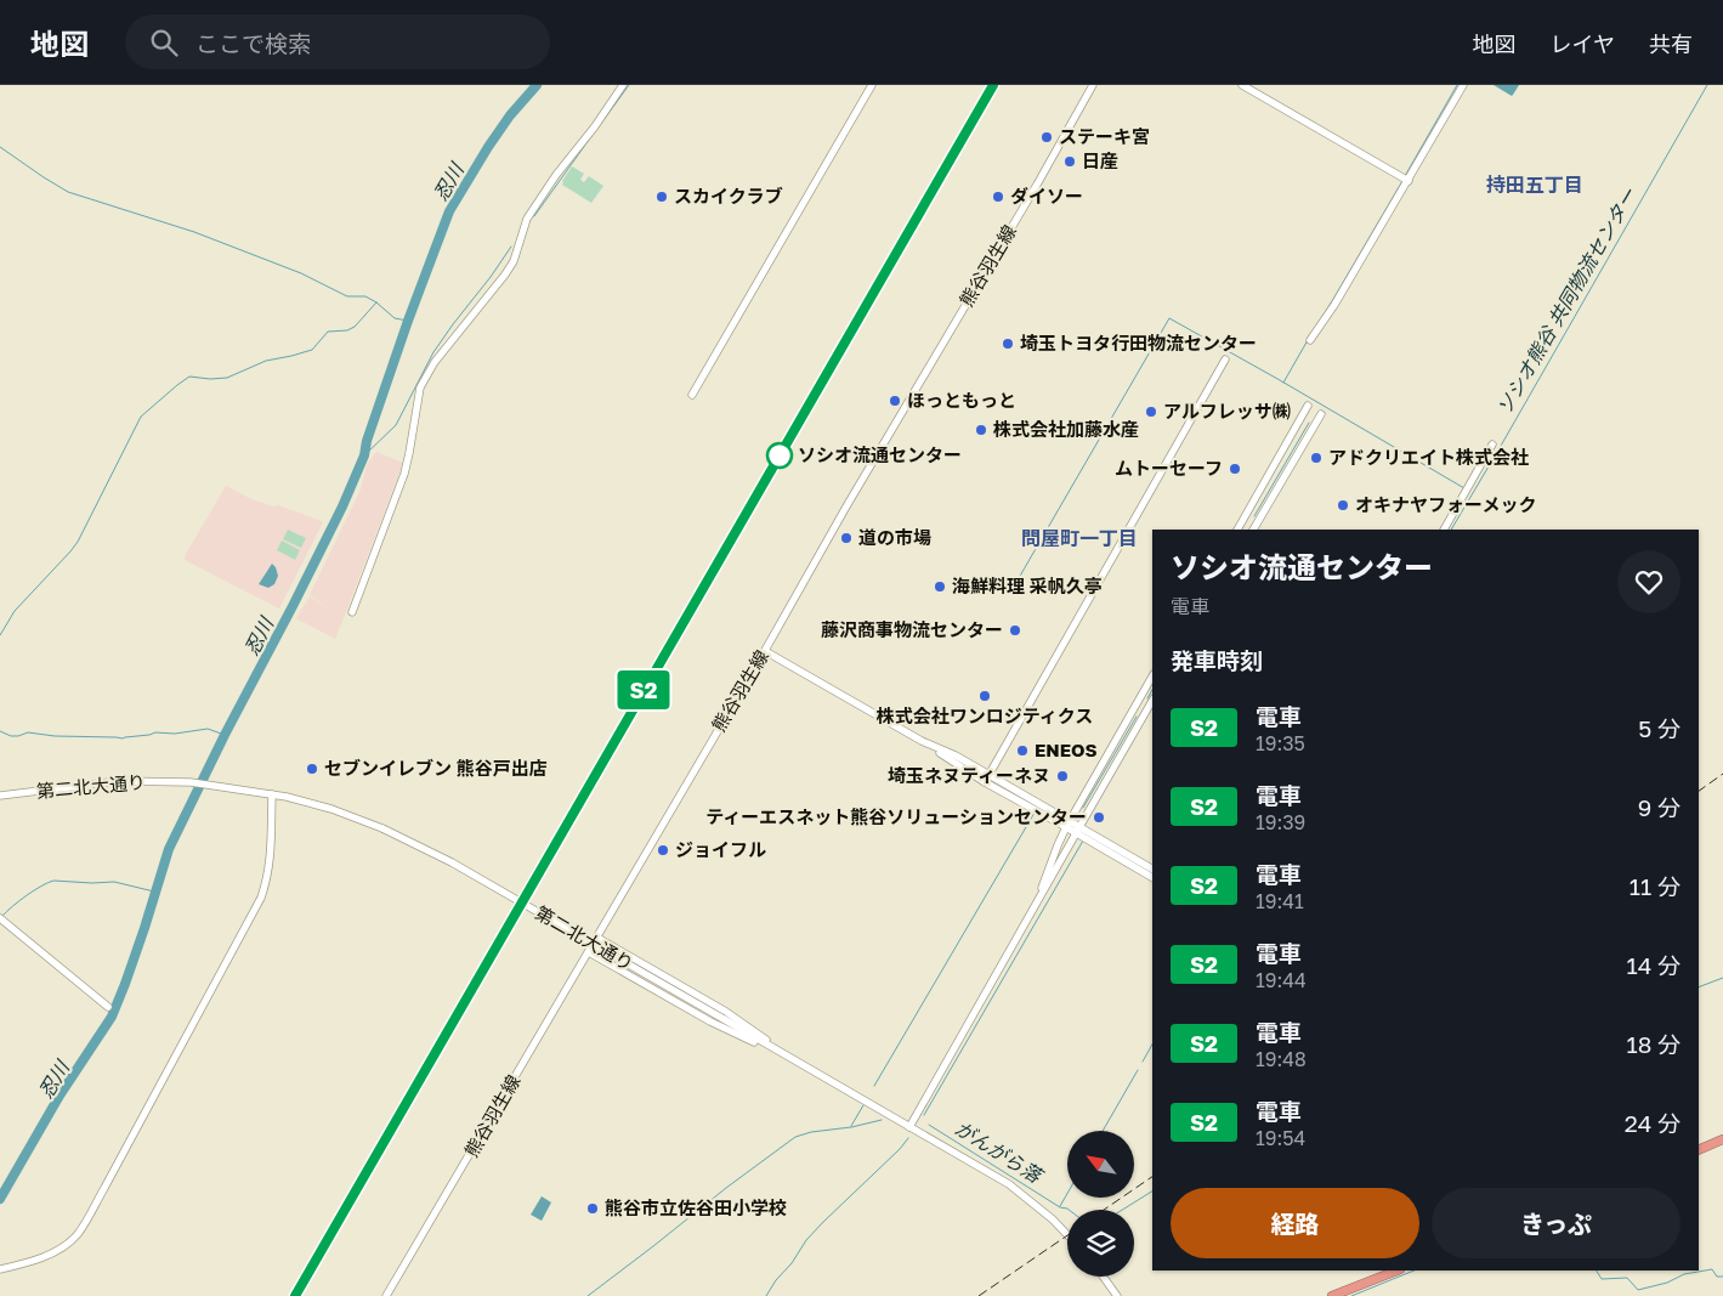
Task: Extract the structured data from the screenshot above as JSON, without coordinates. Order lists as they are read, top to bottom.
{
  "streets": {
    "street": ["熊谷羽生線", "第二北大通り"]
  },
  "districts": ["持田五丁目", "問屋町一丁目"],
  "water": ["忍川", "ソシオ熊谷 共同物流センター", "がんがら落"],
  "places": [
    "ステーキ宮",
    "日産",
    "スカイクラブ",
    "ダイソー",
    "埼玉トヨタ行田物流センター",
    "ほっともっと",
    "アルフレッサ㈱",
    "株式会社加藤水産",
    "ソシオ流通センター",
    "アドクリエイト株式会社",
    "ムトーセーフ",
    "オキナヤフォーメック",
    "道の市場",
    "海鮮料理 采帆久亭",
    "藤沢商事物流センター",
    "株式会社ワンロジティクス",
    "ENEOS",
    "セブンイレブン 熊谷戸出店",
    "埼玉ネヌティーネヌ",
    "ティーエスネット熊谷ソリューションセンター",
    "ジョイフル",
    "熊谷市立佐谷田小学校"
  ],
  "north": "top left",
  "page": {
    "header": "地図",
    "search": "ここで検索",
    "nav": ["地図", "レイヤ", "共有"],
    "on_map": "S2",
    "heading": [
      ["ソシオ流通センター", "電車"],
      "発車時刻"
    ],
    "list": [
      {
        "mark": "S2",
        "name": "電車",
        "note": "19:35",
        "value": "5 分"
      },
      {
        "mark": "S2",
        "name": "電車",
        "note": "19:39",
        "value": "9 分"
      },
      {
        "mark": "S2",
        "name": "電車",
        "note": "19:41",
        "value": "11 分"
      },
      {
        "mark": "S2",
        "name": "電車",
        "note": "19:44",
        "value": "14 分"
      },
      {
        "mark": "S2",
        "name": "電車",
        "note": "19:48",
        "value": "18 分"
      },
      {
        "mark": "S2",
        "name": "電車",
        "note": "19:54",
        "value": "24 分"
      }
    ],
    "buttons": ["経路", "きっぷ"]
  }
}
